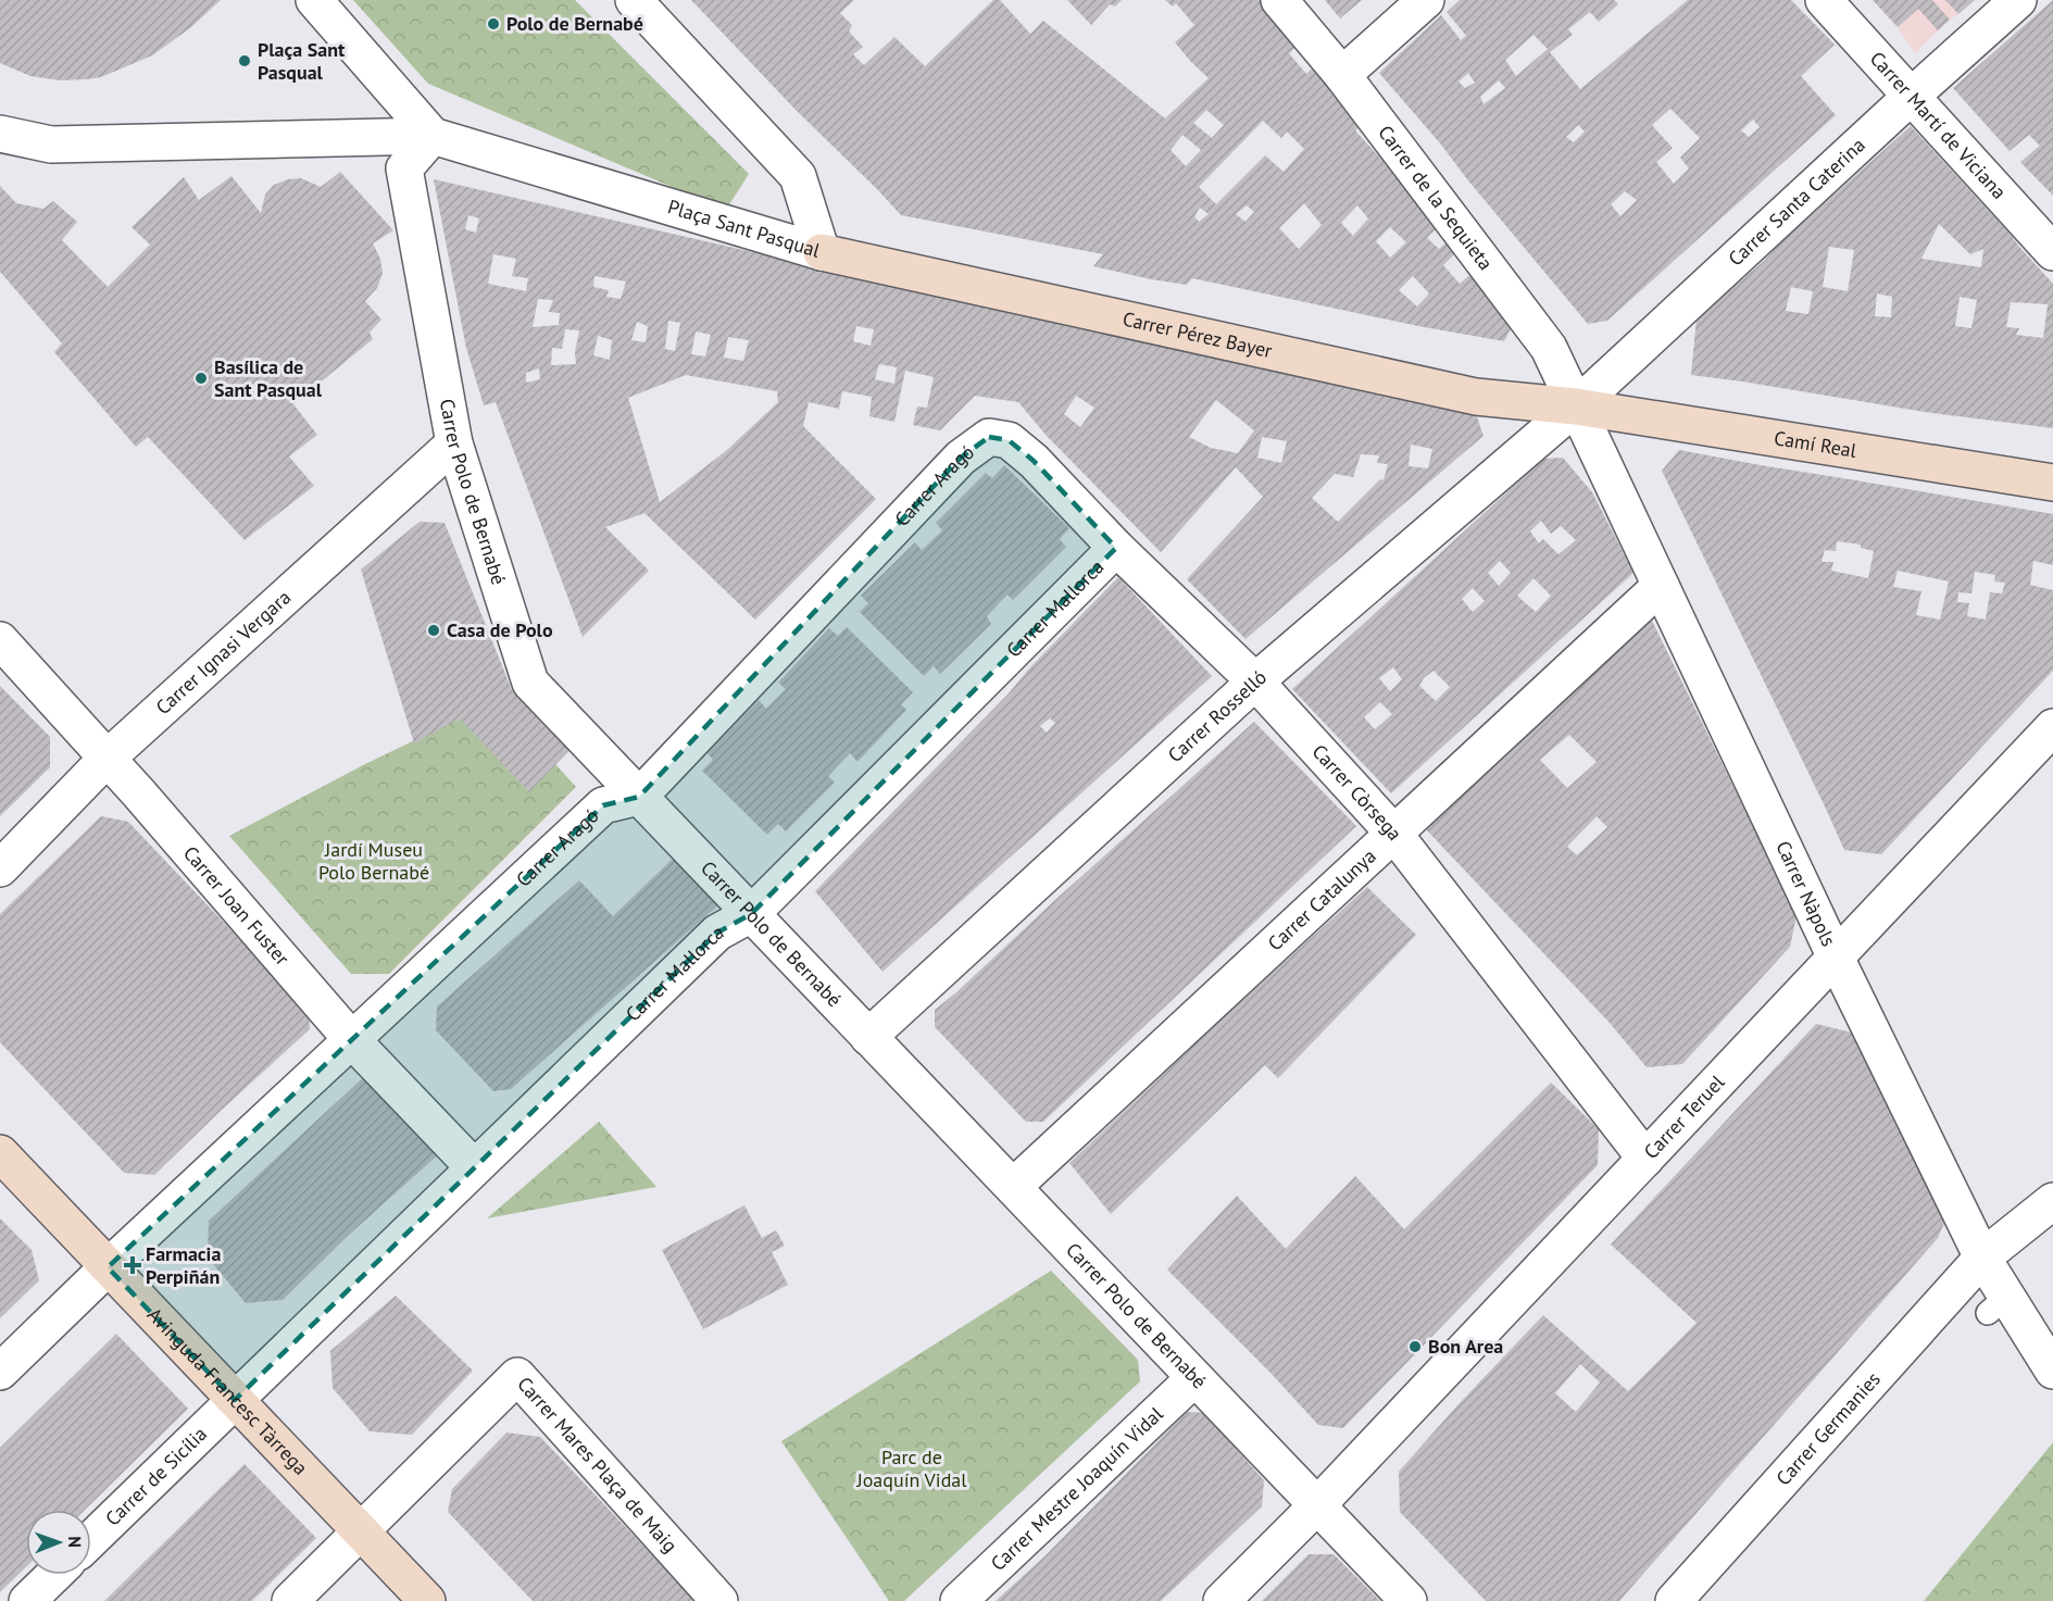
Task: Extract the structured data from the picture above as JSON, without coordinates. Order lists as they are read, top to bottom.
{
  "streets": {
    "street": [
      "Carrer Martí de Viciana",
      "Carrer de la Sequieta",
      "Carrer Santa Caterina",
      "Plaça Sant Pasqual",
      "Carrer Pérez Bayer",
      "Camí Real",
      "Carrer Aragó",
      "Carrer Polo de Bernabé",
      "Carrer Mallorca",
      "Carrer Ignasi Vergara",
      "Carrer Rosselló",
      "Carrer Còrsega",
      "Carrer Nàpols",
      "Carrer Catalunya",
      "Carrer Joan Fuster",
      "Carrer Teruel",
      "Avinguda Francesc Tàrrega",
      "Carrer Germanies",
      "Carrer Mares Plaça de Maig",
      "Carrer de Sicília",
      "Carrer Mestre Joaquín Vidal"
    ]
  },
  "crossings": [
    ["Carrer Martí de Viciana", "Carrer Santa Caterina"],
    ["Carrer de la Sequieta", "Carrer Santa Caterina"],
    ["Carrer de la Sequieta", "Carrer Pérez Bayer"],
    ["Carrer de la Sequieta", "Camí Real"],
    ["Carrer de la Sequieta", "Carrer Rosselló"],
    ["Carrer de la Sequieta", "Carrer Nàpols"],
    ["Carrer Santa Caterina", "Carrer Pérez Bayer"],
    ["Carrer Santa Caterina", "Camí Real"],
    ["Carrer Santa Caterina", "Carrer Rosselló"],
    ["Carrer Santa Caterina", "Carrer Nàpols"],
    ["Plaça Sant Pasqual", "Carrer Pérez Bayer"],
    ["Plaça Sant Pasqual", "Carrer Polo de Bernabé"],
    ["Carrer Pérez Bayer", "Camí Real"],
    ["Carrer Pérez Bayer", "Carrer Rosselló"],
    ["Carrer Pérez Bayer", "Carrer Nàpols"],
    ["Camí Real", "Carrer Rosselló"],
    ["Camí Real", "Carrer Nàpols"],
    ["Carrer Aragó", "Carrer Polo de Bernabé"],
    ["Carrer Aragó", "Carrer Còrsega"],
    ["Carrer Aragó", "Carrer Joan Fuster"],
    ["Carrer Aragó", "Avinguda Francesc Tàrrega"],
    ["Carrer Polo de Bernabé", "Carrer Mallorca"],
    ["Carrer Polo de Bernabé", "Carrer Ignasi Vergara"],
    ["Carrer Polo de Bernabé", "Carrer Rosselló"],
    ["Carrer Polo de Bernabé", "Carrer Catalunya"],
    ["Carrer Polo de Bernabé", "Carrer Teruel"],
    ["Carrer Polo de Bernabé", "Carrer Mestre Joaquín Vidal"],
    ["Carrer Mallorca", "Carrer Còrsega"],
    ["Carrer Mallorca", "Carrer Joan Fuster"],
    ["Carrer Mallorca", "Avinguda Francesc Tàrrega"],
    ["Carrer Mallorca", "Carrer de Sicília"],
    ["Carrer Ignasi Vergara", "Carrer Joan Fuster"],
    ["Carrer Rosselló", "Carrer Còrsega"],
    ["Carrer Rosselló", "Carrer Nàpols"],
    ["Carrer Còrsega", "Carrer Catalunya"],
    ["Carrer Còrsega", "Carrer Teruel"],
    ["Carrer Nàpols", "Carrer Catalunya"],
    ["Carrer Nàpols", "Carrer Teruel"],
    ["Carrer Nàpols", "Carrer Germanies"],
    ["Avinguda Francesc Tàrrega", "Carrer Mares Plaça de Maig"],
    ["Avinguda Francesc Tàrrega", "Carrer de Sicília"]
  ],
  "parks": ["Jardí Museu Polo Bernabé", "Parc de Joaquín Vidal"],
  "places": {
    "other": [
      "Polo de Bernabé",
      "Plaça Sant Pasqual",
      "Basílica de Sant Pasqual",
      "Casa de Polo",
      "Bon Area"
    ],
    "health": ["Farmacia Perpiñán"]
  },
  "north": "right"
}
